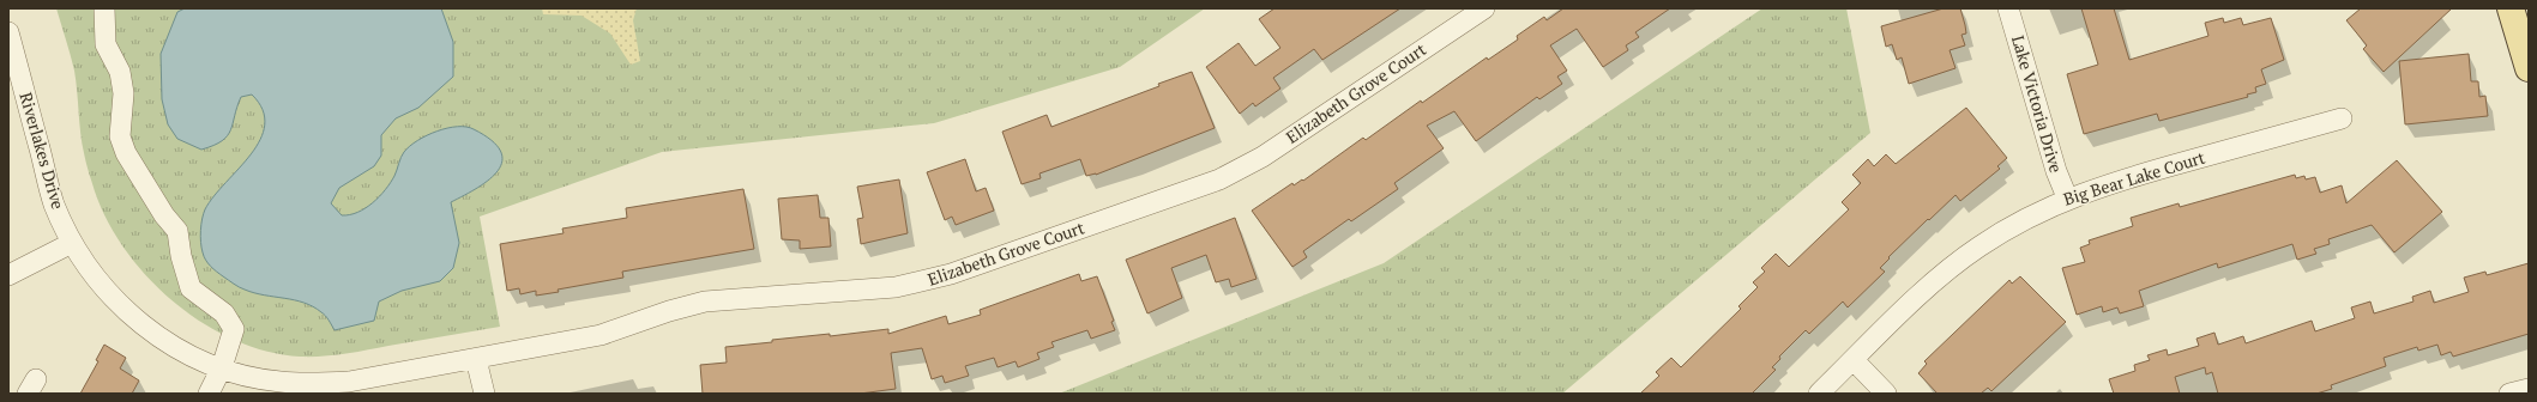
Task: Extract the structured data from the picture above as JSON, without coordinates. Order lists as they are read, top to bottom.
{
  "streets": {
    "street": [
      "Elizabeth Grove Court",
      "Lake Victoria Drive",
      "Riverlakes Drive",
      "Big Bear Lake Court"
    ]
  },
  "crossings": [
    ["Elizabeth Grove Court", "Riverlakes Drive"],
    ["Lake Victoria Drive", "Big Bear Lake Court"]
  ]
}
